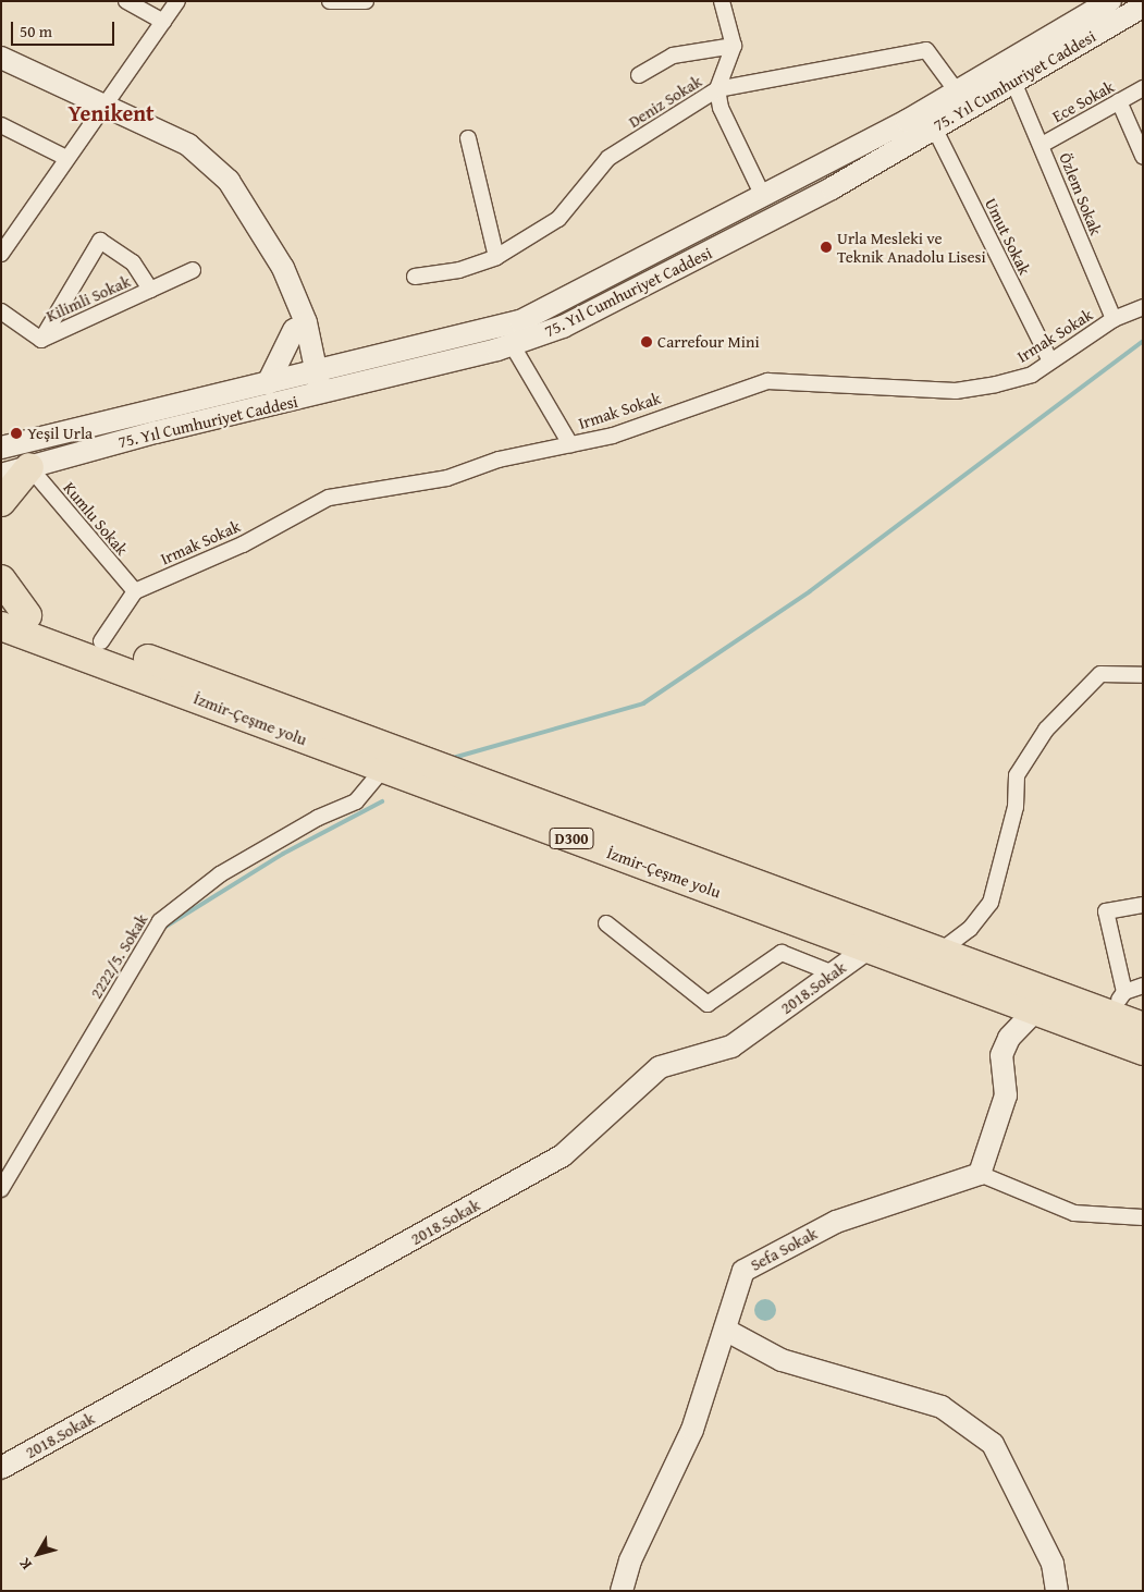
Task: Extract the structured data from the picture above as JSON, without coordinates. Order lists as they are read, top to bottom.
{
  "streets": {
    "highway": ["İzmir-Çeşme yolu", "D300"],
    "street": [
      "75. Yıl Cumhuriyet Caddesi",
      "Deniz Sokak",
      "Ece Sokak",
      "Özlem Sokak",
      "Umut Sokak",
      "Kilimli Sokak",
      "Irmak Sokak",
      "Kumlu Sokak",
      "2222/5. Sokak",
      "2018.Sokak",
      "Sefa Sokak"
    ]
  },
  "crossings": [
    ["75. Yıl Cumhuriyet Caddesi", "Deniz Sokak"],
    ["75. Yıl Cumhuriyet Caddesi", "Özlem Sokak"],
    ["75. Yıl Cumhuriyet Caddesi", "Umut Sokak"],
    ["75. Yıl Cumhuriyet Caddesi", "Kumlu Sokak"],
    ["Ece Sokak", "Özlem Sokak"],
    ["Özlem Sokak", "Irmak Sokak"],
    ["Umut Sokak", "Irmak Sokak"],
    ["Irmak Sokak", "Kumlu Sokak"],
    ["İzmir-Çeşme yolu", "2222/5. Sokak"],
    ["İzmir-Çeşme yolu", "2018.Sokak"]
  ],
  "districts": ["Yenikent"],
  "places": ["Urla Mesleki ve Teknik Anadolu Lisesi", "Carrefour Mini", "Yeşil Urla"],
  "scale_bar": "50 m",
  "north": "bottom left"
}
